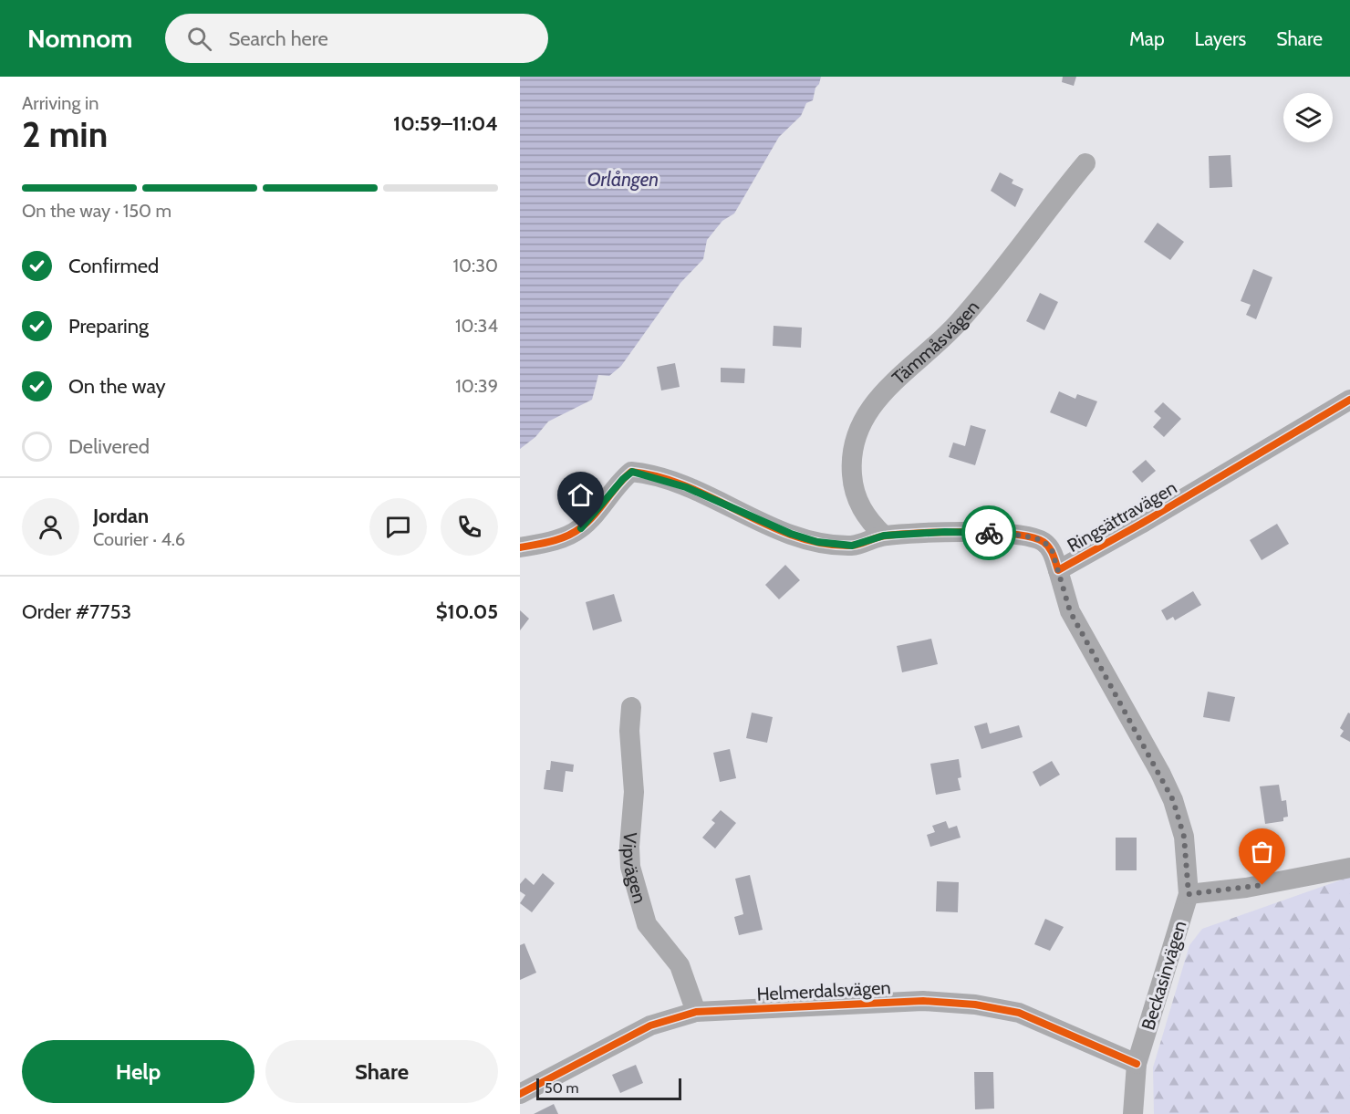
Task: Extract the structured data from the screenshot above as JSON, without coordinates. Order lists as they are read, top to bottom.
{
  "streets": {
    "street": [
      "Tämmåsvägen",
      "Ringsättravägen",
      "Vipvägen",
      "Beckasinvägen",
      "Helmerdalsvägen"
    ]
  },
  "crossings": [
    ["Tämmåsvägen", "Ringsättravägen"],
    ["Ringsättravägen", "Beckasinvägen"],
    ["Vipvägen", "Helmerdalsvägen"],
    ["Beckasinvägen", "Helmerdalsvägen"]
  ],
  "water": ["Orlången"],
  "scale_bar": "50 m",
  "page": {
    "header": "Nomnom",
    "search": "Search here",
    "nav": ["Map", "Layers", "Share"],
    "heading": ["2 min", "Arriving in", "10:59–11:04"],
    "panel": [
      "Jordan",
      "Courier · 4.6",
      "Order #7753",
      "$10.05"
    ],
    "bar": "On the way · 150 m",
    "list": [
      ["Confirmed", "10:30"],
      ["Preparing", "10:34"],
      ["On the way", "10:39"],
      "Delivered"
    ],
    "buttons": ["Help", "Share"],
    "scale": "50 m"
  }
}
